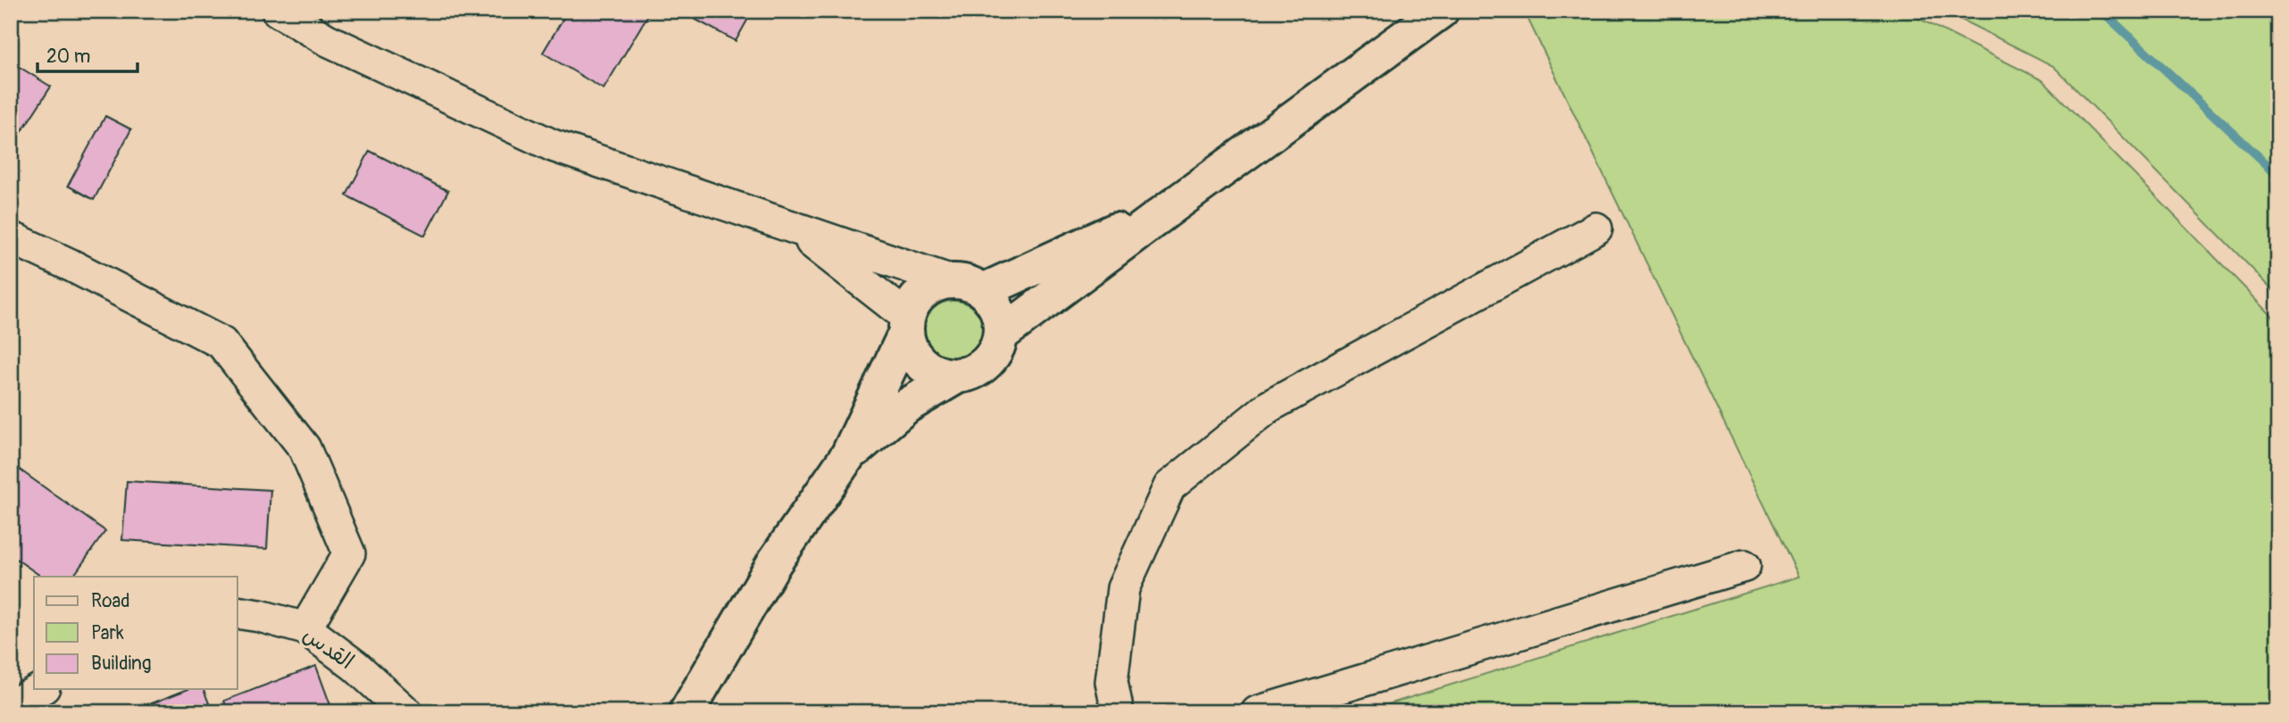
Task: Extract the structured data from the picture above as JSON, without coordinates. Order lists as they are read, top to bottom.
{
  "streets": {
    "street": ["القدس"]
  },
  "legend": ["Road", "Park", "Building"],
  "scale_bar": "20 m"
}
